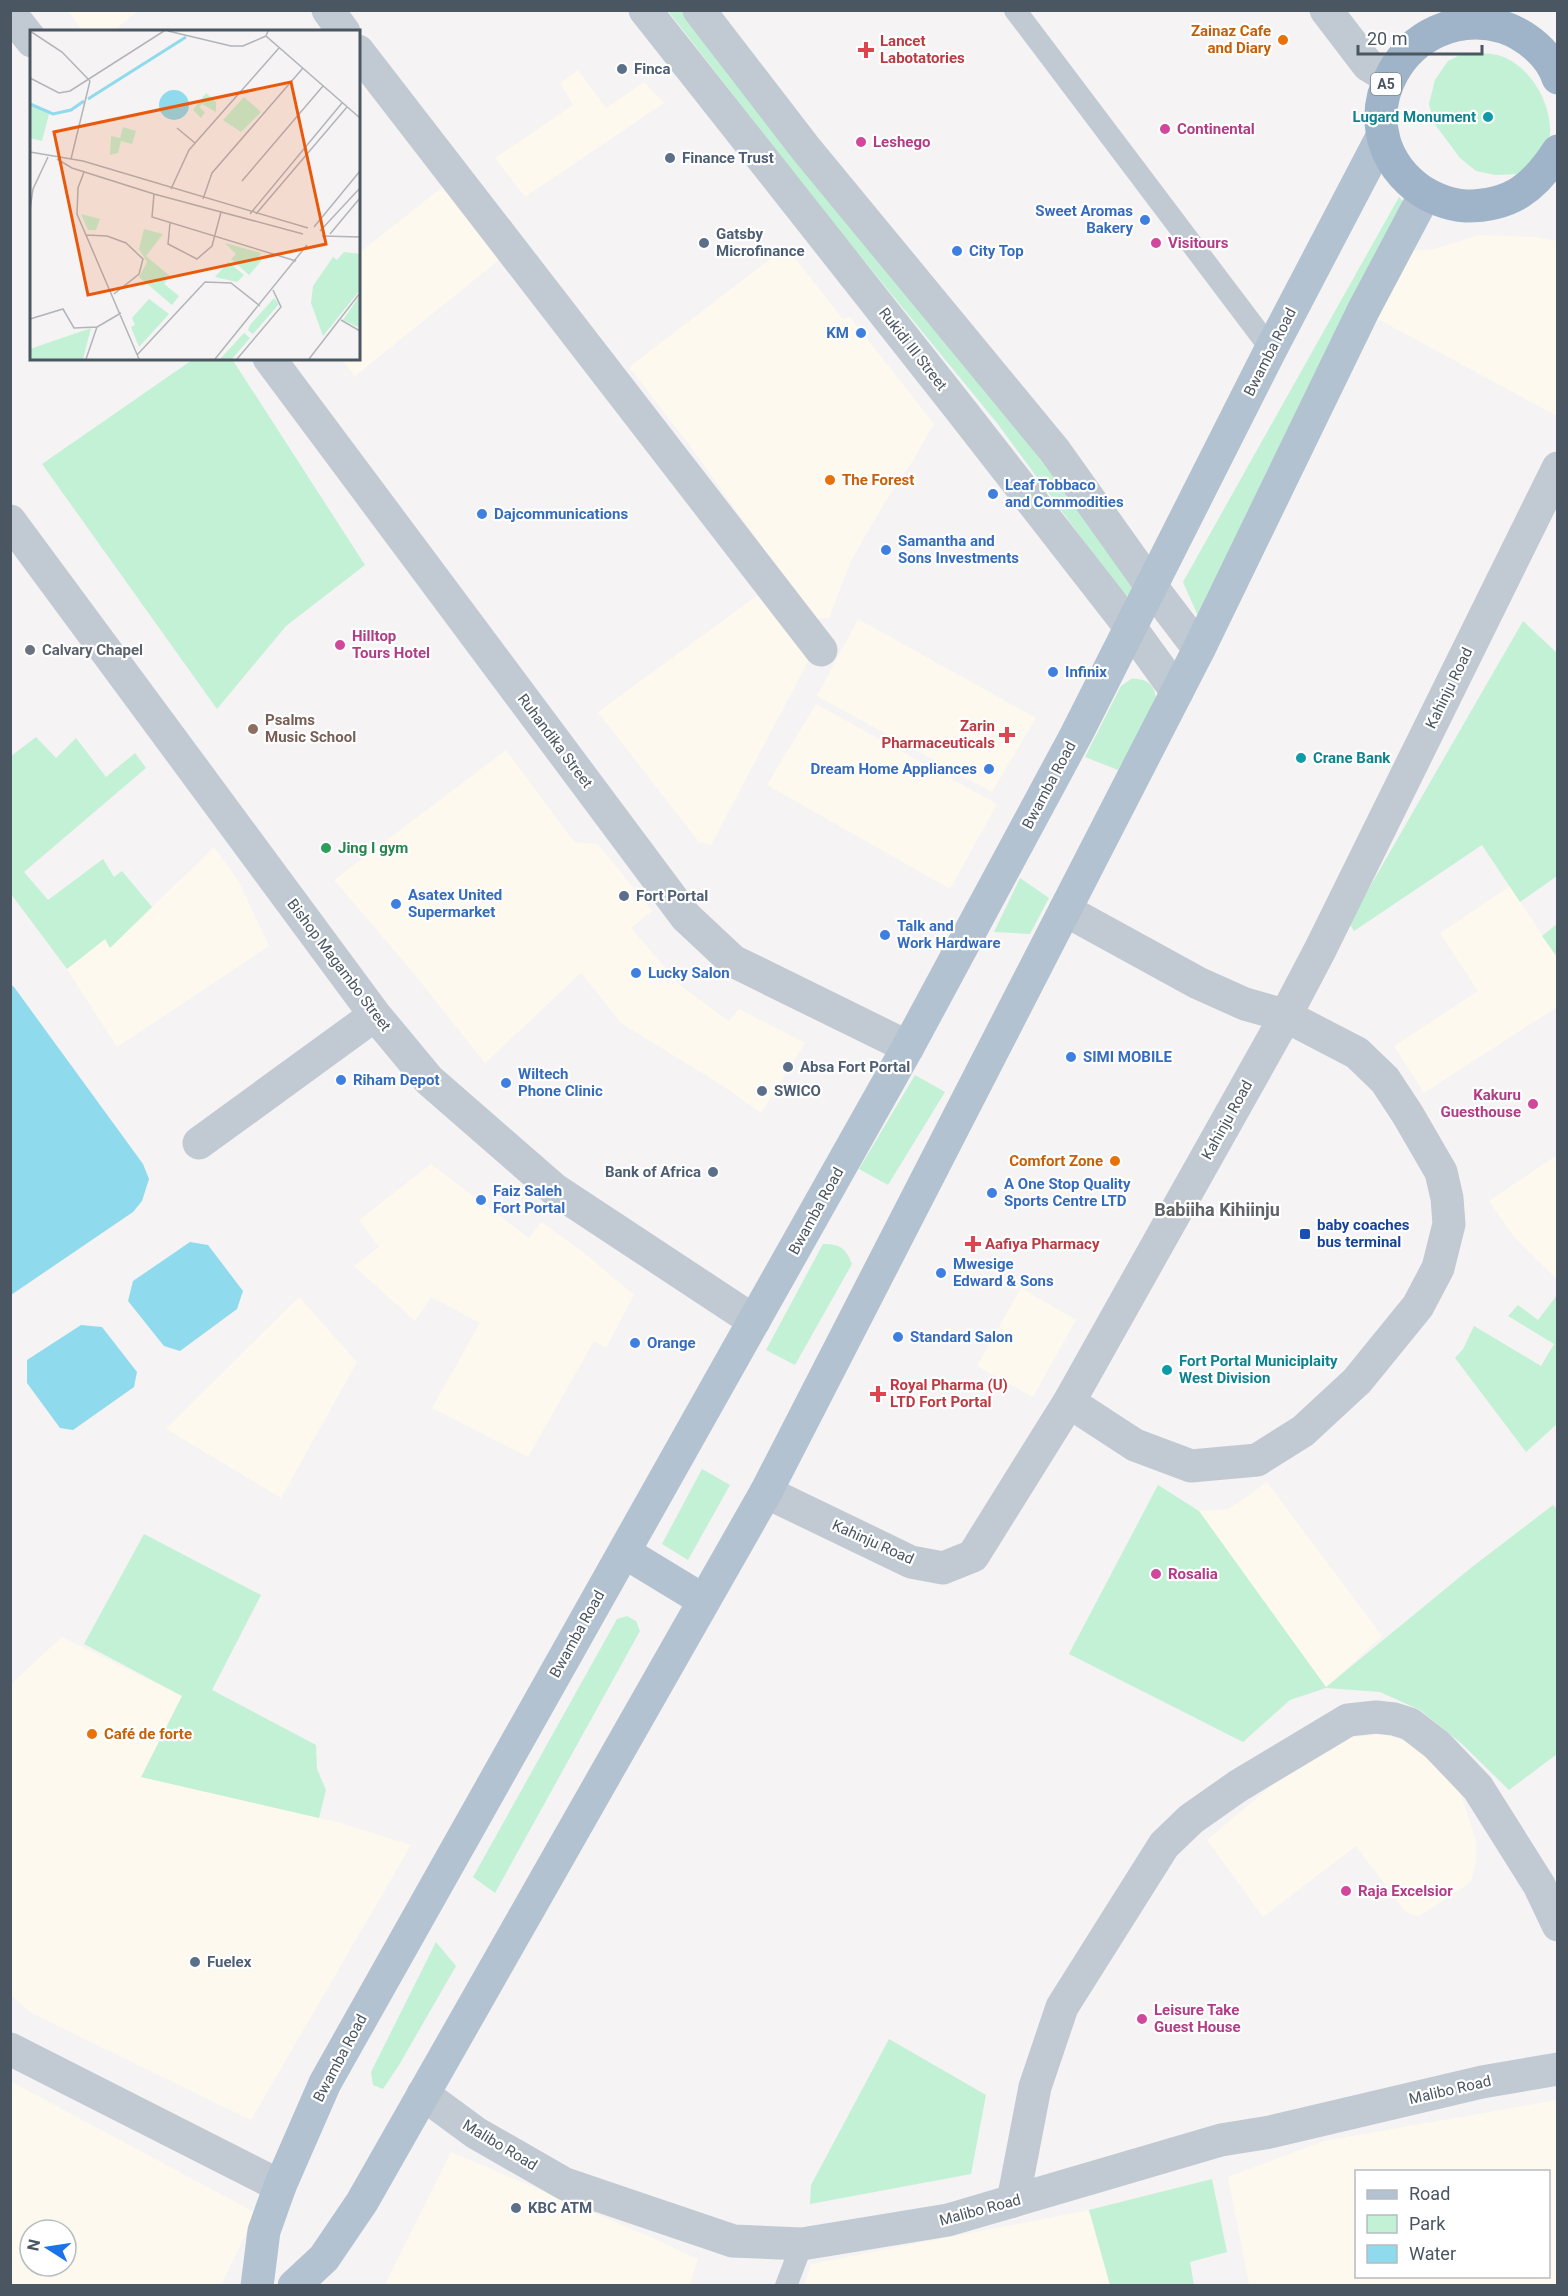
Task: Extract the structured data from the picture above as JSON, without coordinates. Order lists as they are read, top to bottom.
{
  "streets": {
    "highway": ["A5"],
    "main road": ["Bwamba Road"],
    "street": [
      "Rukidi III Street",
      "Kahinju Road",
      "Ruhandika Street",
      "Bishop Magambo Street",
      "Malibo Road"
    ]
  },
  "crossings": [
    ["A5", "Bwamba Road"],
    ["Rukidi III Street", "Bwamba Road"],
    ["Bwamba Road", "Ruhandika Street"],
    ["Bwamba Road", "Bishop Magambo Street"]
  ],
  "districts": ["Babiiha Kihiinju"],
  "places": {
    "other": [
      "Zainaz Cafe and Diary",
      "Finca",
      "Lugard Monument",
      "Continental",
      "Leshego",
      "Finance Trust",
      "Sweet Aromas Bakery",
      "Gatsby Microfinance",
      "Visitours",
      "City Top",
      "KM",
      "The Forest",
      "Leaf Tobbaco and Commodities",
      "Dajcommunications",
      "Samantha and Sons Investments",
      "Hilltop Tours Hotel",
      "Calvary Chapel",
      "Infinix",
      "Psalms Music School",
      "Crane Bank",
      "Dream Home Appliances",
      "Jing I gym",
      "Fort Portal",
      "Asatex United Supermarket",
      "Talk and Work Hardware",
      "Lucky Salon",
      "SIMI MOBILE",
      "Absa Fort Portal",
      "Riham Depot",
      "Wiltech Phone Clinic",
      "SWICO",
      "Kakuru Guesthouse",
      "Comfort Zone",
      "Bank of Africa",
      "A One Stop Quality Sports Centre LTD",
      "Faiz Saleh Fort Portal",
      "Mwesige Edward & Sons",
      "Standard Salon",
      "Orange",
      "Fort Portal Municiplaity West Division",
      "Rosalia",
      "Café de forte",
      "Raja Excelsior",
      "Fuelex",
      "Leisure Take Guest House",
      "KBC ATM"
    ],
    "health": [
      "Lancet Labotatories",
      "Zarin Pharmaceuticals",
      "Aafiya Pharmacy",
      "Royal Pharma (U) LTD Fort Portal"
    ],
    "transit": ["baby coaches bus terminal"]
  },
  "legend": ["Road", "Park", "Water"],
  "scale_bar": "20 m",
  "north": "left"
}
